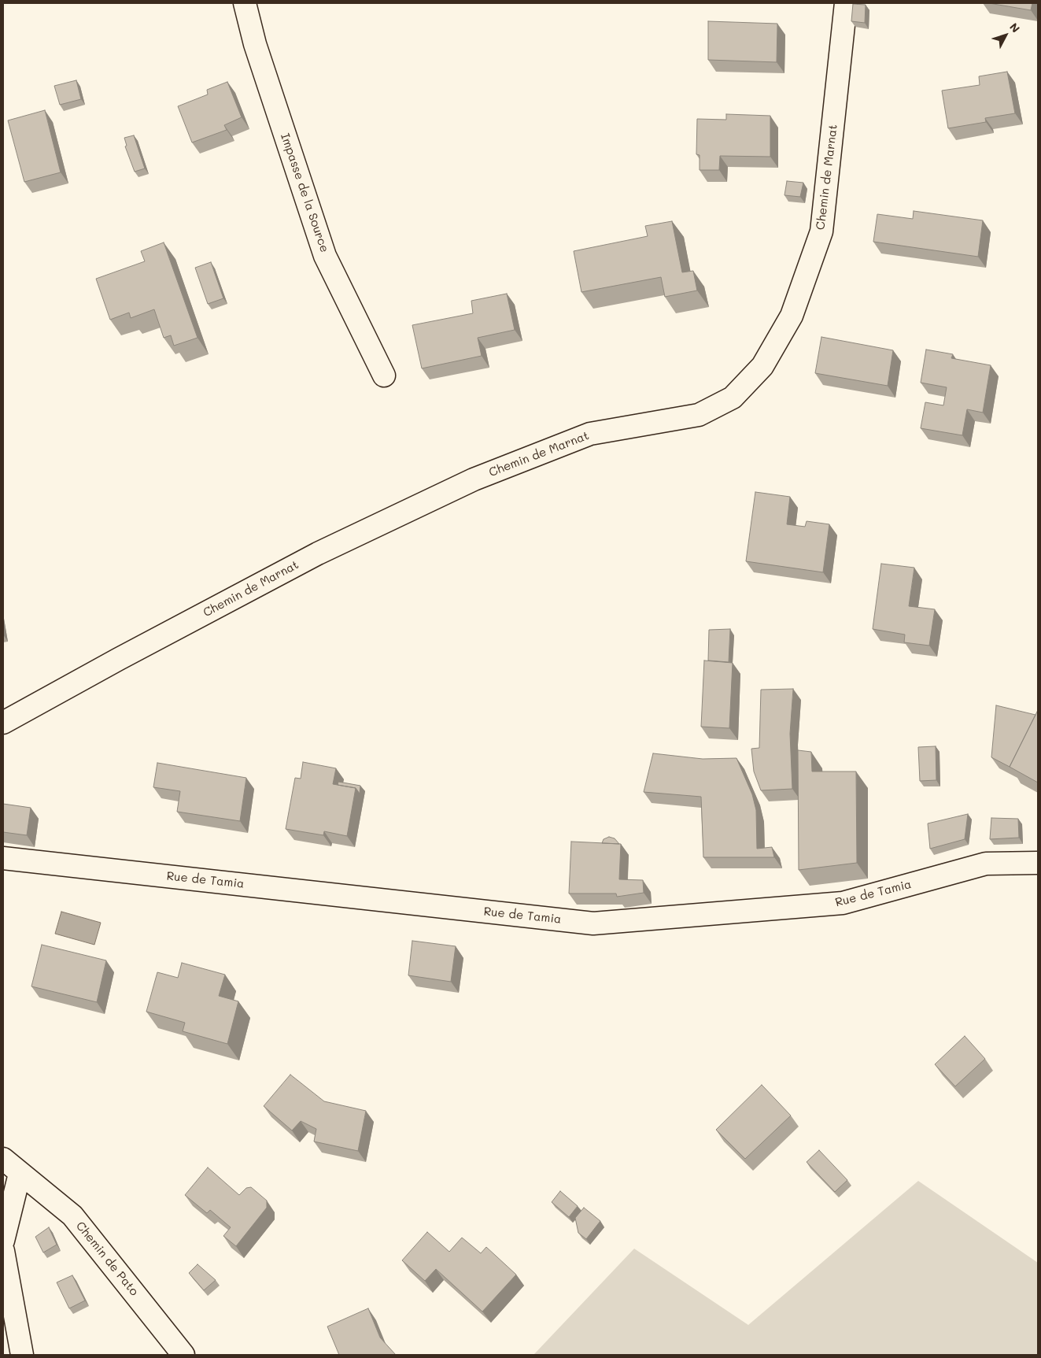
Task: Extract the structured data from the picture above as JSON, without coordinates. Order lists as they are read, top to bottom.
{
  "streets": {
    "street": [
      "Chemin de Marnat",
      "Impasse de la Source",
      "Rue de Tamia",
      "Chemin de Pato"
    ]
  },
  "north": "top right"
}
